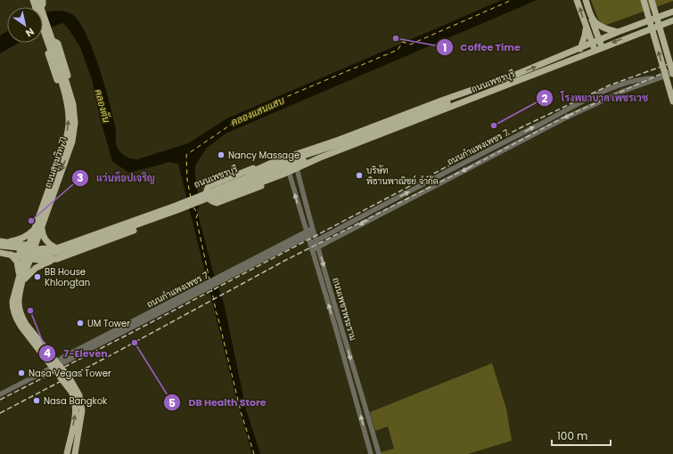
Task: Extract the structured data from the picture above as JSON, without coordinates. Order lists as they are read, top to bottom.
{
  "streets": {
    "main road": ["ถนนเพชรบุรี", "ถนนสุขุมวิท 71"],
    "street": ["ถนนกำแพงเพชร 7", "ถนนเพชรพระราม"]
  },
  "crossings": [
    ["ถนนเพชรบุรี", "ถนนสุขุมวิท 71"],
    ["ถนนเพชรบุรี", "ถนนเพชรพระราม"],
    ["ถนนกำแพงเพชร 7", "ถนนเพชรพระราม"]
  ],
  "water": ["คลองตัน", "คลองแสนแสบ"],
  "places": [
    "Coffee Time",
    "โรงพยาบาล เพชรเวช",
    "Nancy Massage",
    "บริษัท พิธานพาณิชย์ จำกัด",
    "แว่นท็อปเจริญ",
    "BB House Khlongtan",
    "7-Eleven",
    "UM Tower",
    "DB Health Store",
    "Nasa Vegas Tower",
    "Nasa Bangkok"
  ],
  "scale_bar": "100 m",
  "north": "bottom right"
}
